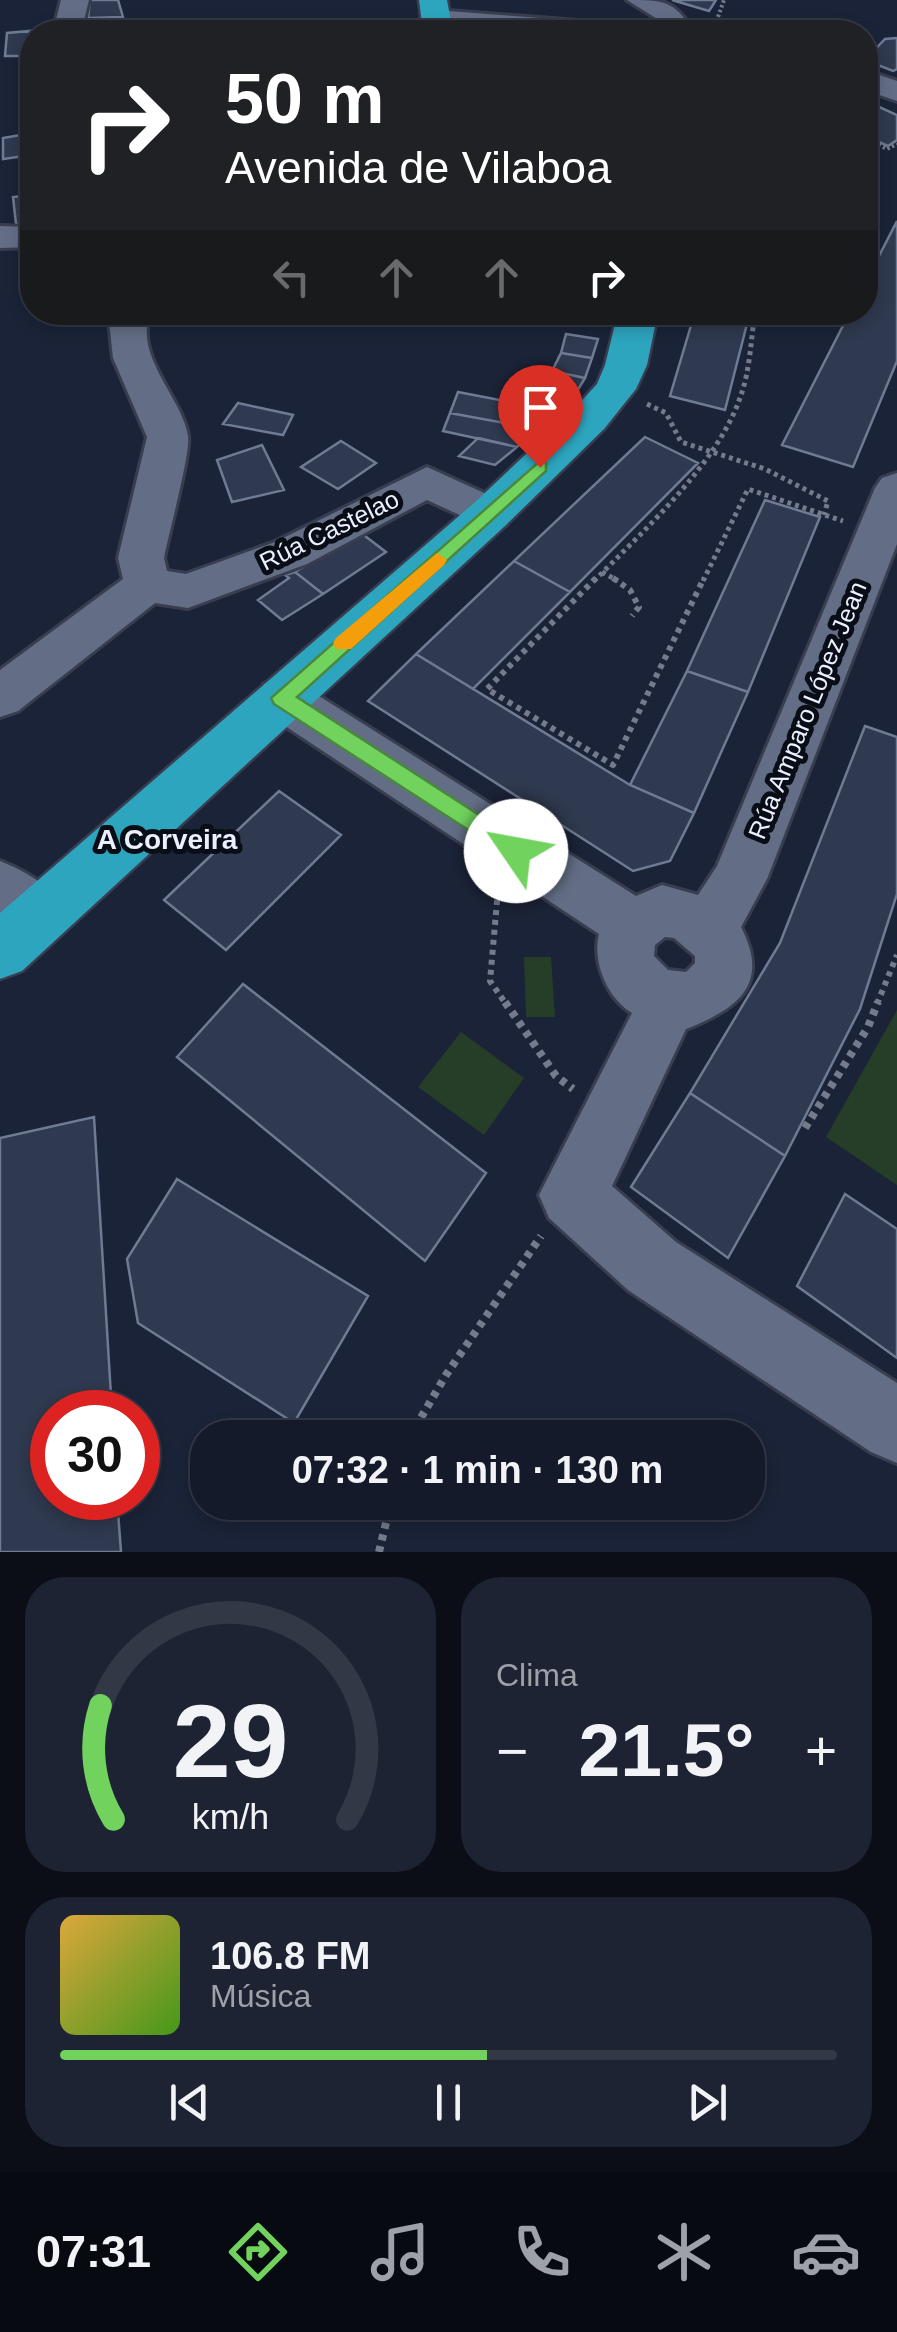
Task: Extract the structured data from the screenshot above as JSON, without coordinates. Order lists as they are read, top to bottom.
{
  "streets": {
    "street": ["Rúa Castelao", "Rúa Amparo López Jean"]
  },
  "districts": ["A Corveira"],
  "page": {
    "turn": ["50 m", "Avenida de Vilaboa"],
    "limit": "30",
    "trip": "07:32 · 1 min · 130 m",
    "tile": "Clima",
    "heat": ["−", "21.5°", "+"],
    "song": ["106.8 FM", "Música"],
    "tabs": "07:31",
    "gauge": ["29", "km/h"]
  }
}
